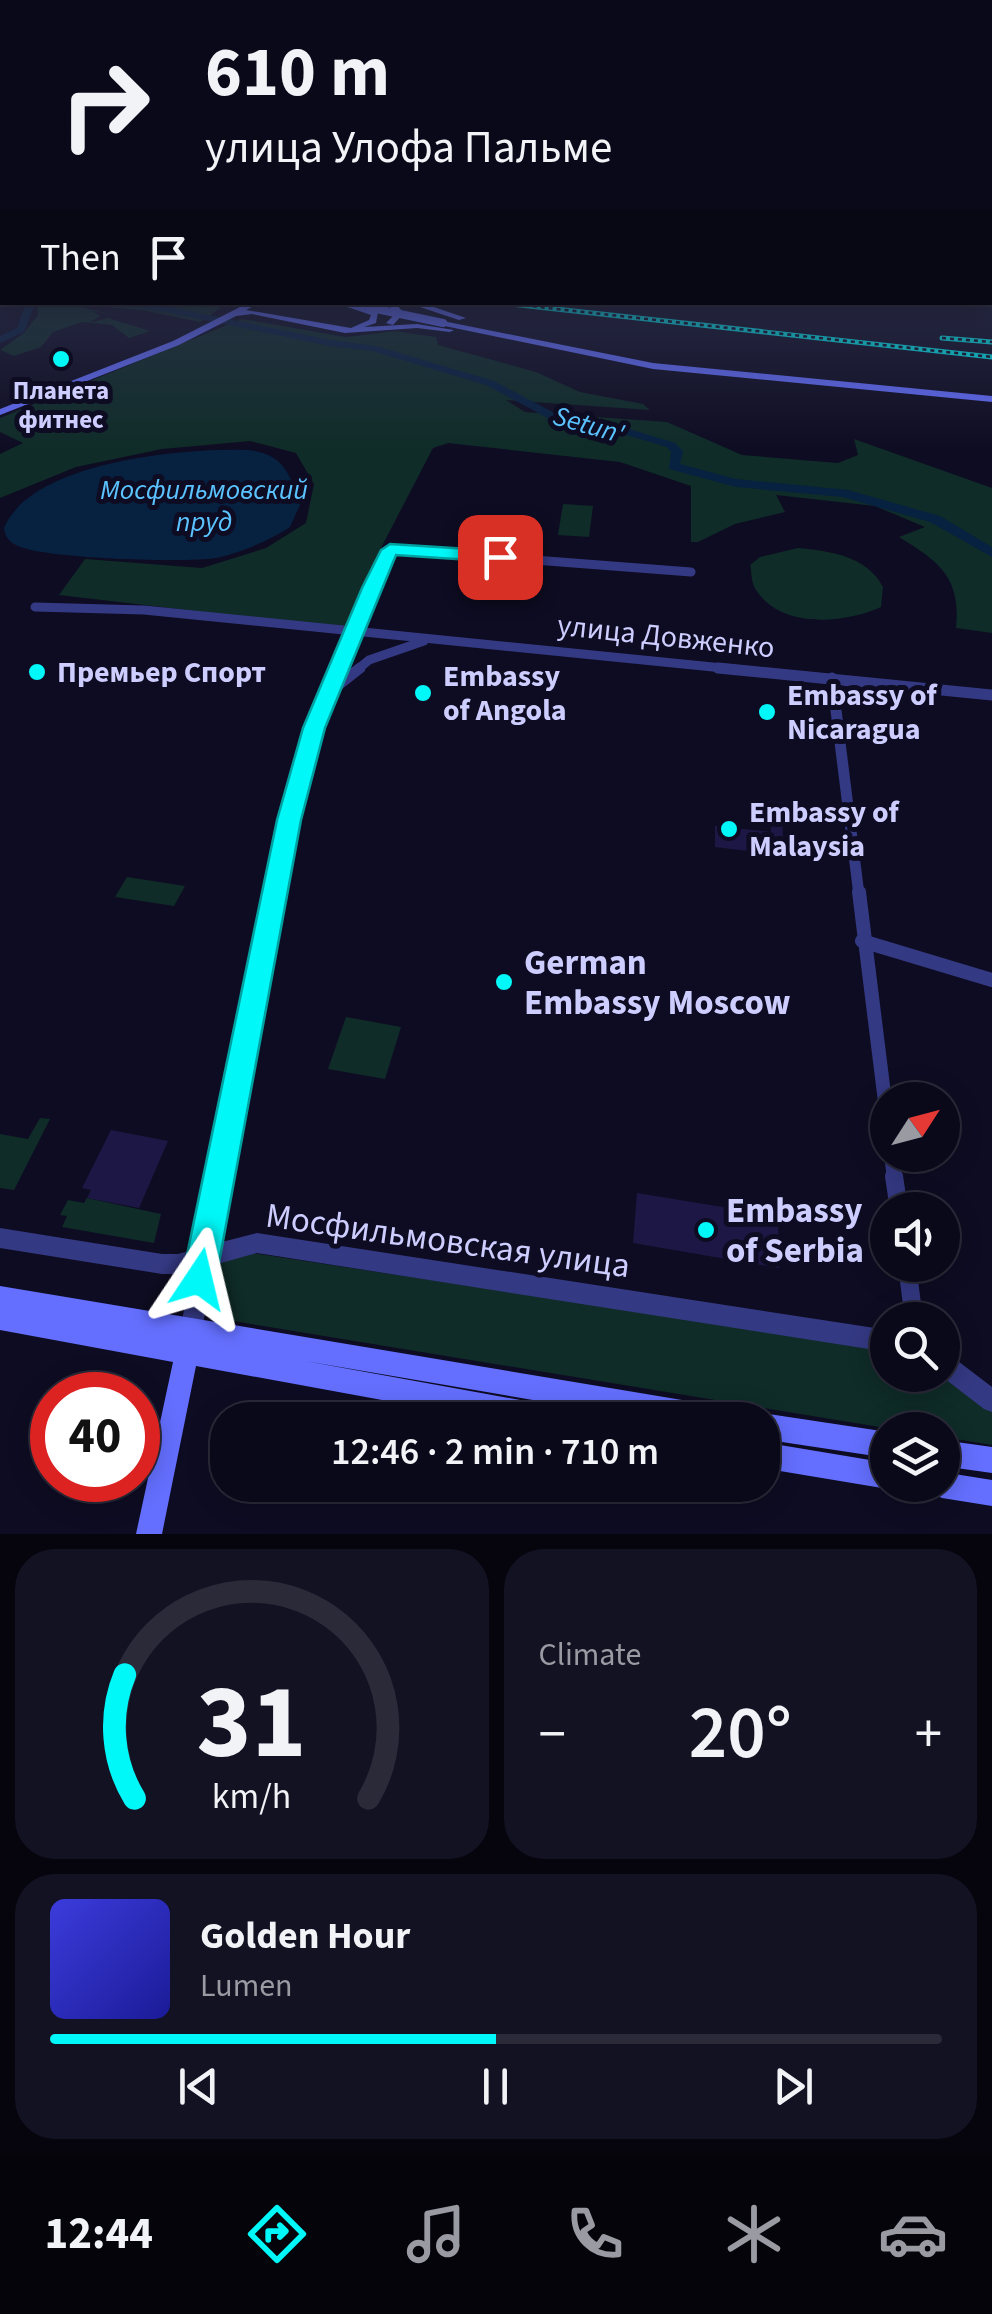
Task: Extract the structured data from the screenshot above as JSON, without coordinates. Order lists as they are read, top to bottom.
{
  "streets": {
    "street": ["улица Довженко", "Мосфильмовская улица"]
  },
  "water": ["Setun'", "Мосфильмовский пруд"],
  "places": [
    "Планета фитнес",
    "Премьер Спорт",
    "Embassy of Angola",
    "Embassy of Nicaragua",
    "Embassy of Malaysia",
    "German Embassy Moscow",
    "Embassy of Serbia"
  ],
  "north": "top right",
  "page": {
    "turn": ["610 m", "улица Улофа Пальме"],
    "then": "Then",
    "limit": "40",
    "trip": "12:46 · 2 min · 710 m",
    "tile": "Climate",
    "heat": ["−", "20°", "+"],
    "song": ["Golden Hour", "Lumen"],
    "tabs": "12:44",
    "gauge": ["31", "km/h"]
  }
}
